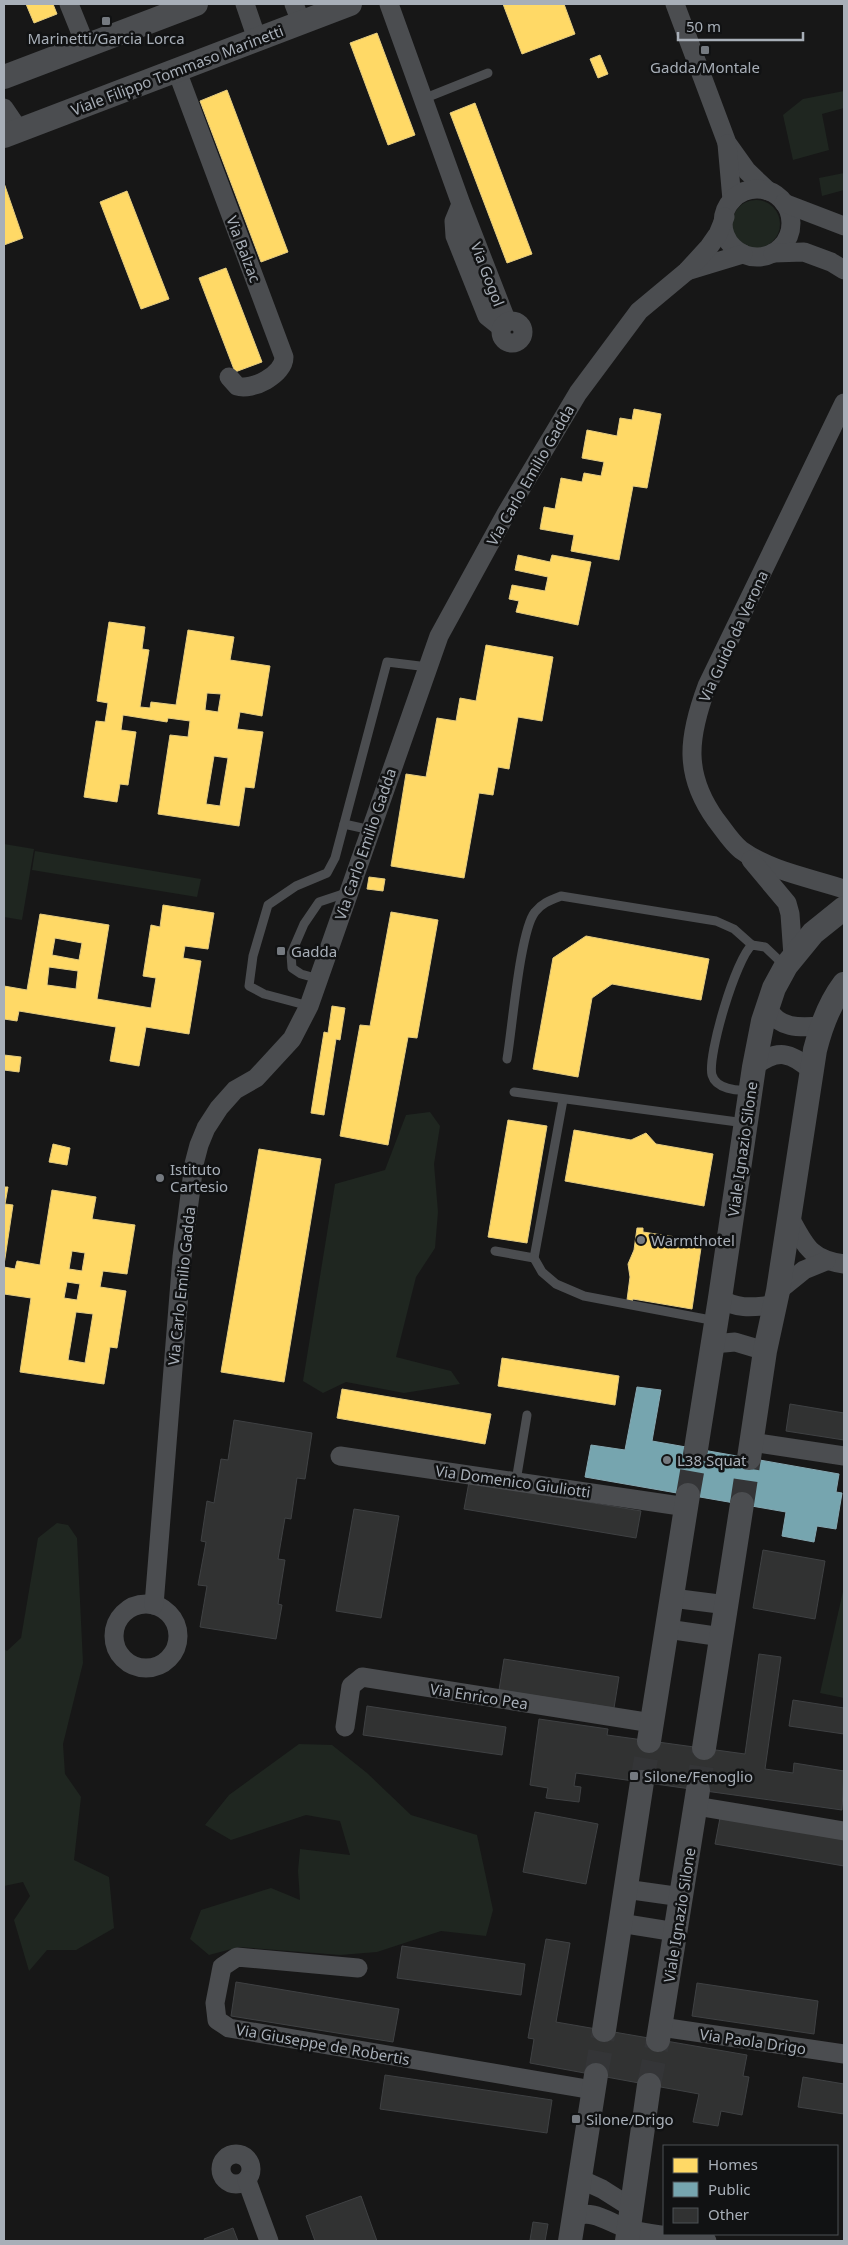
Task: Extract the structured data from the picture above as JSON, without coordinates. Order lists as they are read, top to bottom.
{
  "streets": {
    "street": [
      "Viale Filippo Tommaso Marinetti",
      "Via Balzac",
      "Via Gogol",
      "Via Carlo Emilio Gadda",
      "Via Guido da Verona",
      "Viale Ignazio Silone",
      "Via Domenico Giuliotti",
      "Via Enrico Pea",
      "Via Paola Drigo",
      "Via Giuseppe de Robertis"
    ]
  },
  "crossings": [
    ["Viale Filippo Tommaso Marinetti", "Via Balzac"],
    ["Viale Ignazio Silone", "Via Paola Drigo"]
  ],
  "places": {
    "transit": [
      "Marinetti/Garcia Lorca",
      "Gadda/Montale",
      "Gadda",
      "Silone/Fenoglio",
      "Silone/Drigo"
    ],
    "other": ["Istituto Cartesio", "Warmthotel", "L38 Squat"]
  },
  "legend": ["Homes", "Public", "Other"],
  "scale_bar": "50 m"
}
